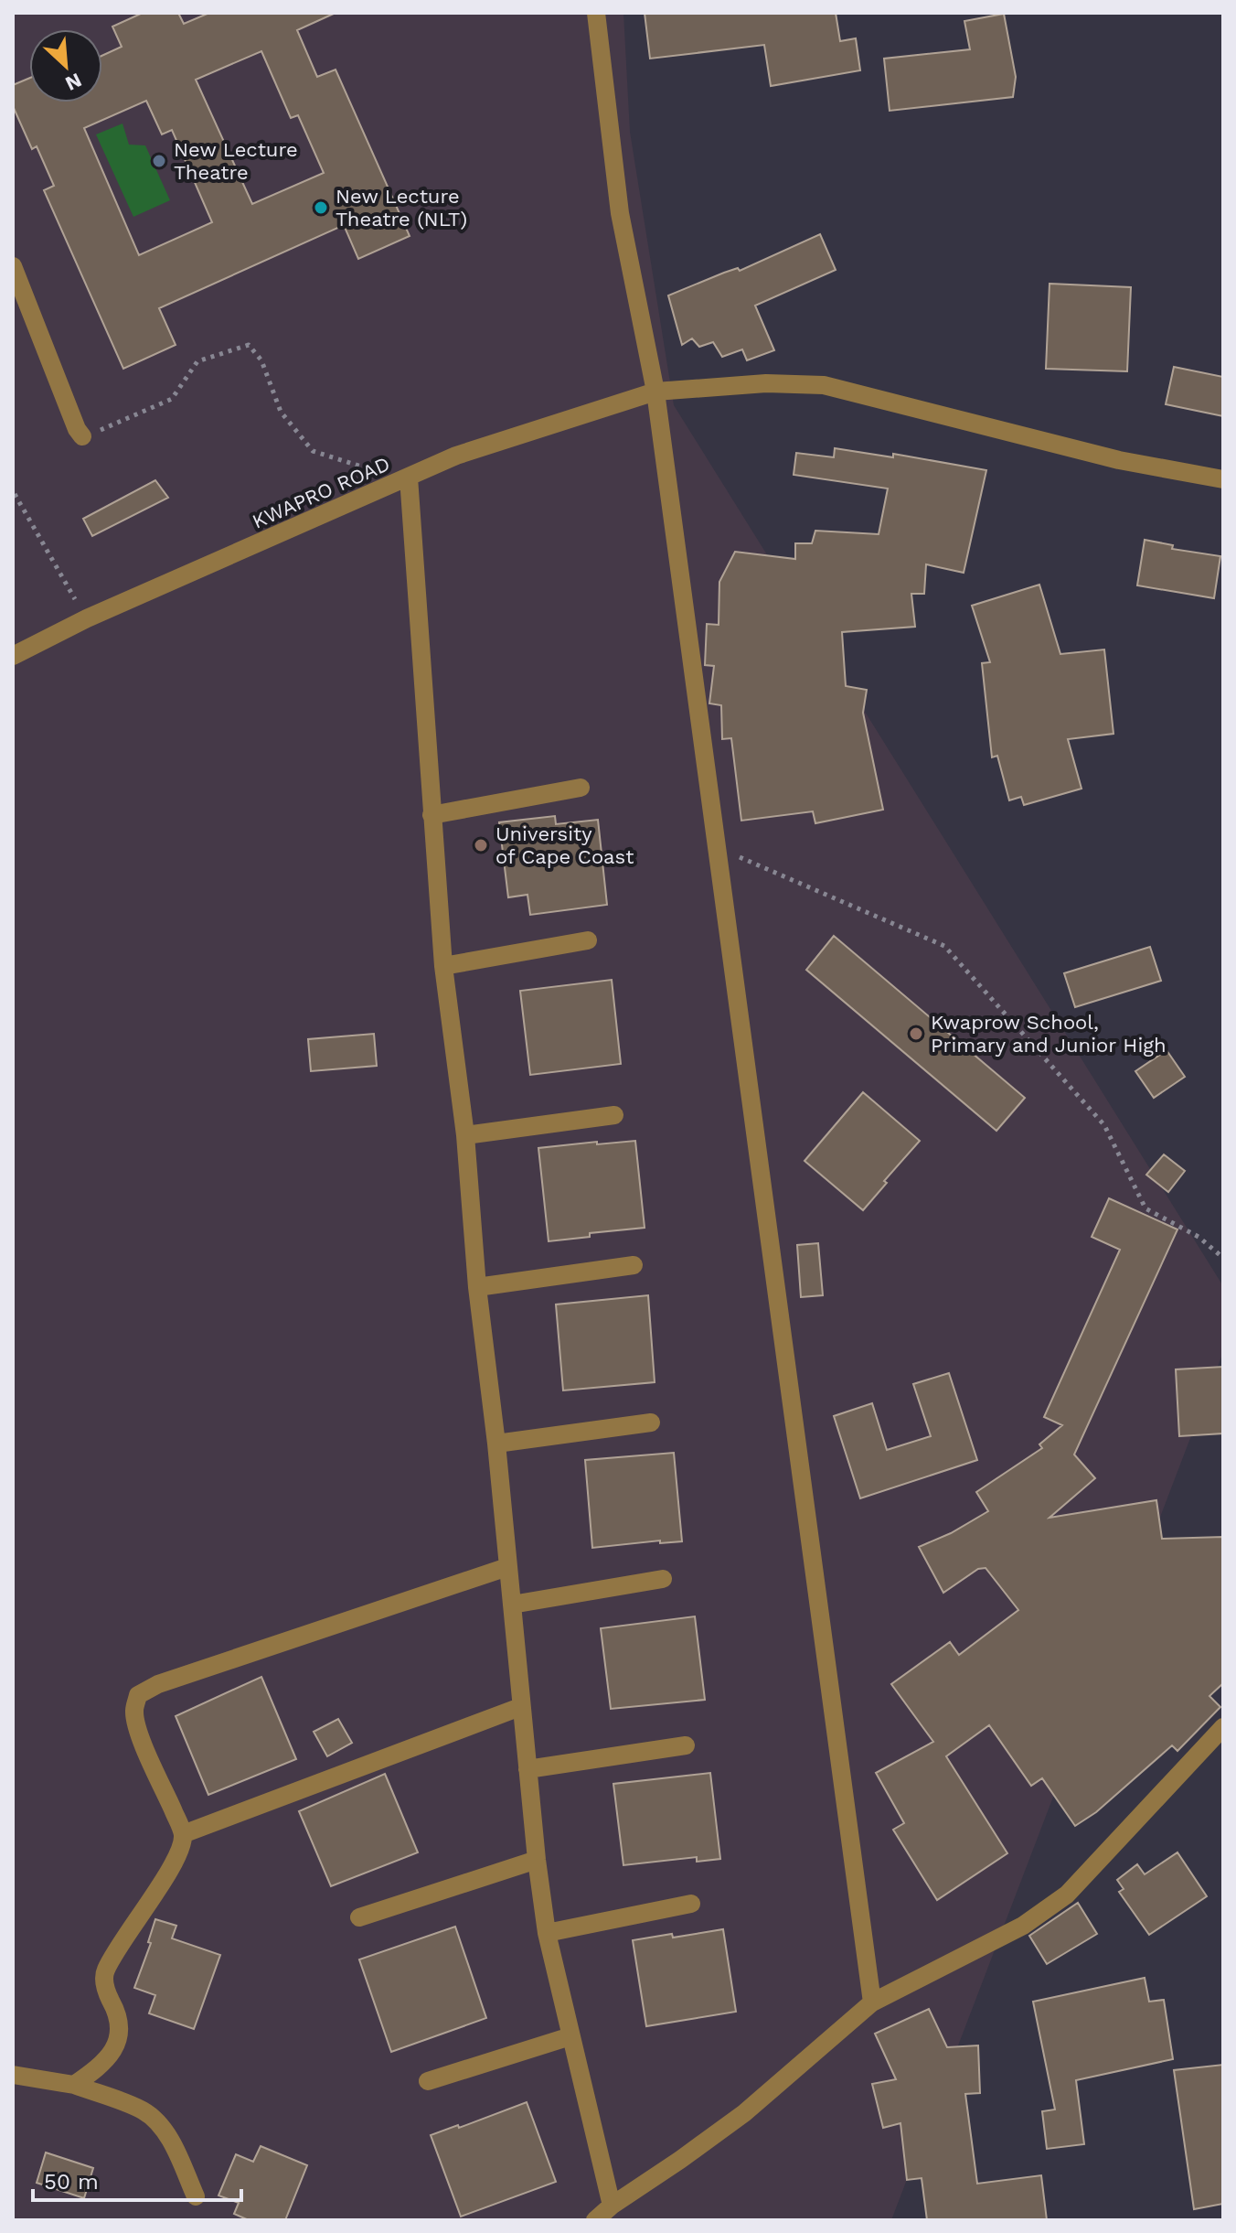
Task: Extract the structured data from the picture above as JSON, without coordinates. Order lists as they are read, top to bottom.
{
  "streets": {
    "street": ["KWAPRO ROAD"]
  },
  "places": [
    "New Lecture Theatre",
    "New Lecture Theatre (NLT)",
    "University of Cape Coast",
    "Kwaprow School, Primary and Junior High"
  ],
  "scale_bar": "50 m",
  "north": "bottom right"
}
